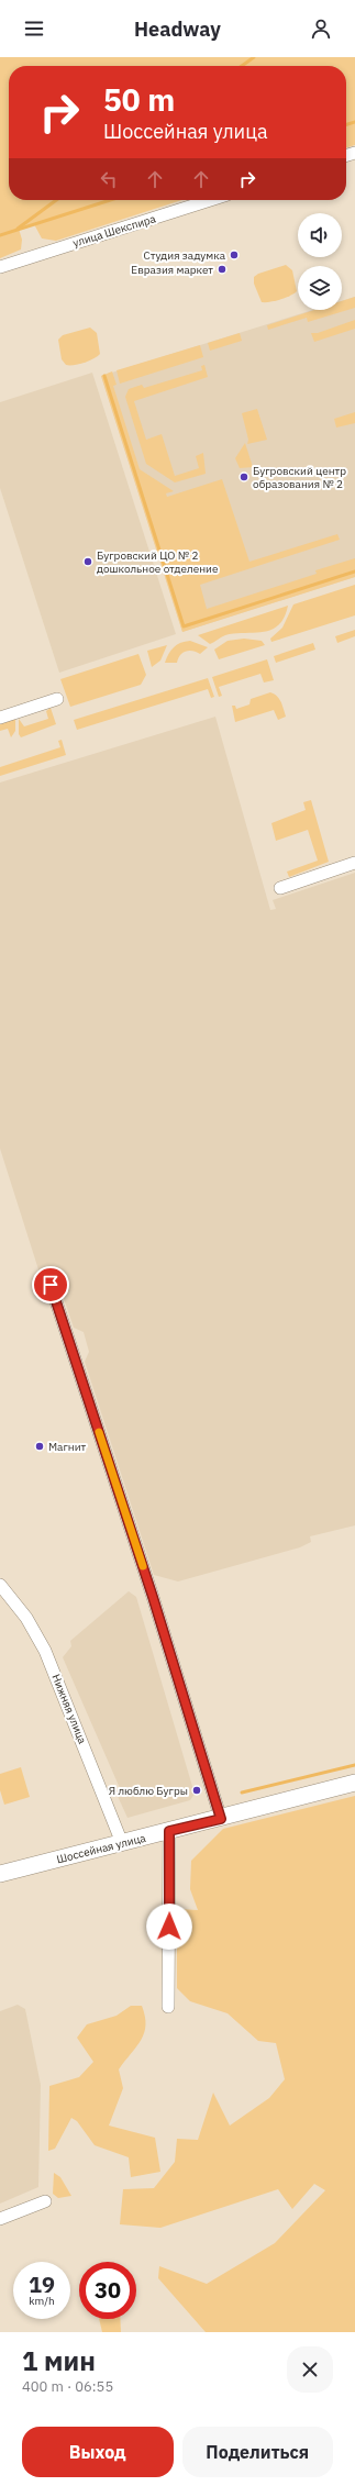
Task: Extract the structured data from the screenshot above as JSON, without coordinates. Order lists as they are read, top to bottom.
{
  "streets": {
    "main road": ["Шоссейная улица"],
    "street": ["улица Шекспира", "Нижняя улица"]
  },
  "crossings": [
    ["Нижняя улица", "Шоссейная улица"]
  ],
  "places": [
    "Студия задумка",
    "Евразия маркет",
    "Бугровский центр образования № 2",
    "Бугровский ЦО № 2 дошкольное отделение",
    "Магнит",
    "Я люблю Бугры"
  ],
  "page": {
    "header": "Headway",
    "turn": ["50 m", "Шоссейная улица"],
    "speed": "19 km/h",
    "limit": "30",
    "heading": ["1 мин", "400 m · 06:55"],
    "buttons": ["Выход", "Поделиться"]
  }
}
